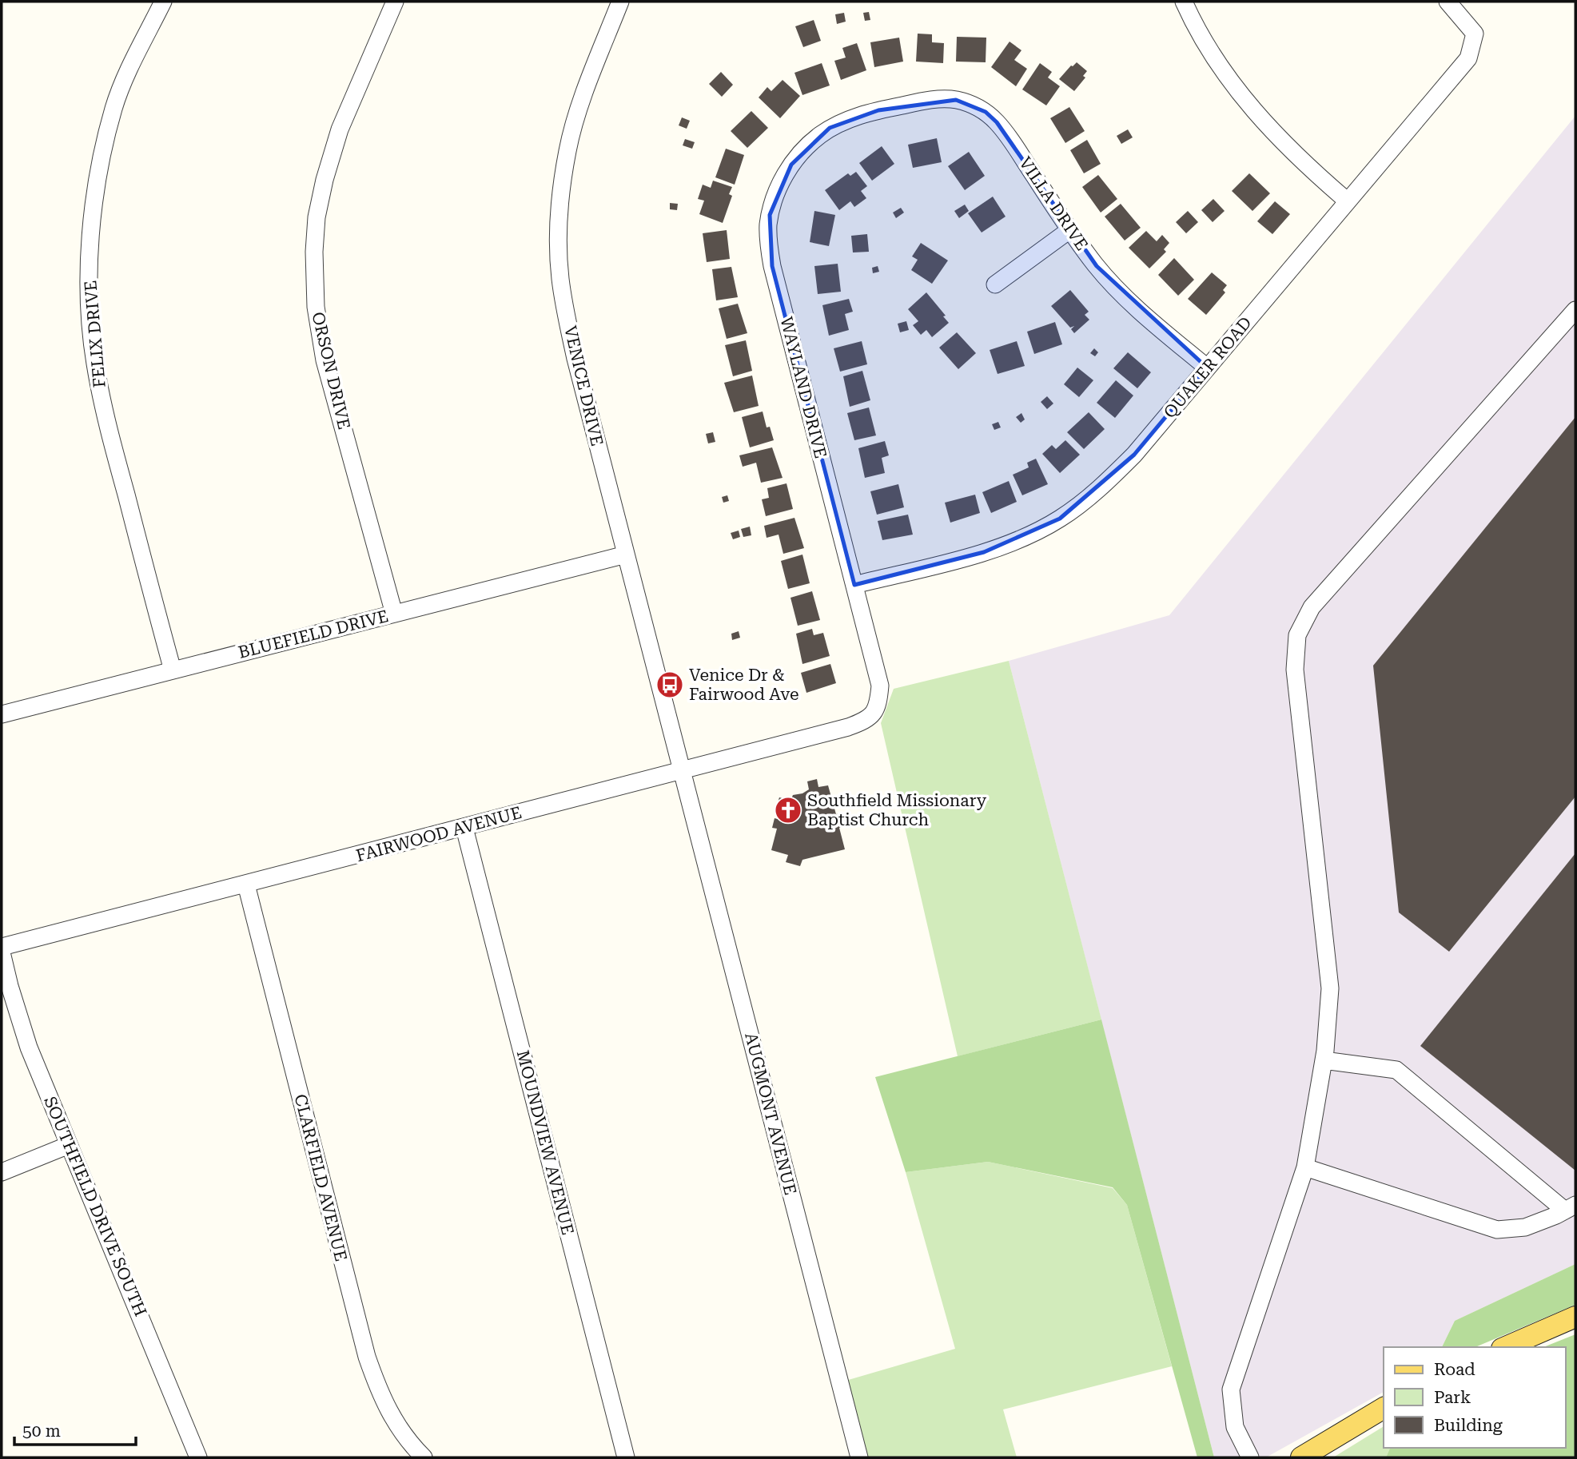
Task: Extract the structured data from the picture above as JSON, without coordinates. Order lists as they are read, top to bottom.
{
  "streets": {
    "street": [
      "VILLA DRIVE",
      "FELIX DRIVE",
      "QUAKER ROAD",
      "ORSON DRIVE",
      "VENICE DRIVE",
      "WAYLAND DRIVE",
      "BLUEFIELD DRIVE",
      "FAIRWOOD AVENUE",
      "AUGMONT AVENUE",
      "MOUNDVIEW AVENUE",
      "CLARFIELD AVENUE",
      "SOUTHFIELD DRIVE SOUTH"
    ]
  },
  "crossings": [
    ["VILLA DRIVE", "QUAKER ROAD"],
    ["VILLA DRIVE", "WAYLAND DRIVE"],
    ["FELIX DRIVE", "BLUEFIELD DRIVE"],
    ["QUAKER ROAD", "WAYLAND DRIVE"],
    ["ORSON DRIVE", "BLUEFIELD DRIVE"],
    ["VENICE DRIVE", "BLUEFIELD DRIVE"],
    ["VENICE DRIVE", "FAIRWOOD AVENUE"],
    ["VENICE DRIVE", "AUGMONT AVENUE"],
    ["WAYLAND DRIVE", "FAIRWOOD AVENUE"],
    ["FAIRWOOD AVENUE", "AUGMONT AVENUE"],
    ["FAIRWOOD AVENUE", "MOUNDVIEW AVENUE"],
    ["FAIRWOOD AVENUE", "CLARFIELD AVENUE"]
  ],
  "places": {
    "bus stop": ["Venice Dr & Fairwood Ave"],
    "church": ["Southfield Missionary Baptist Church"]
  },
  "legend": ["Road", "Park", "Building"],
  "scale_bar": "50 m"
}
